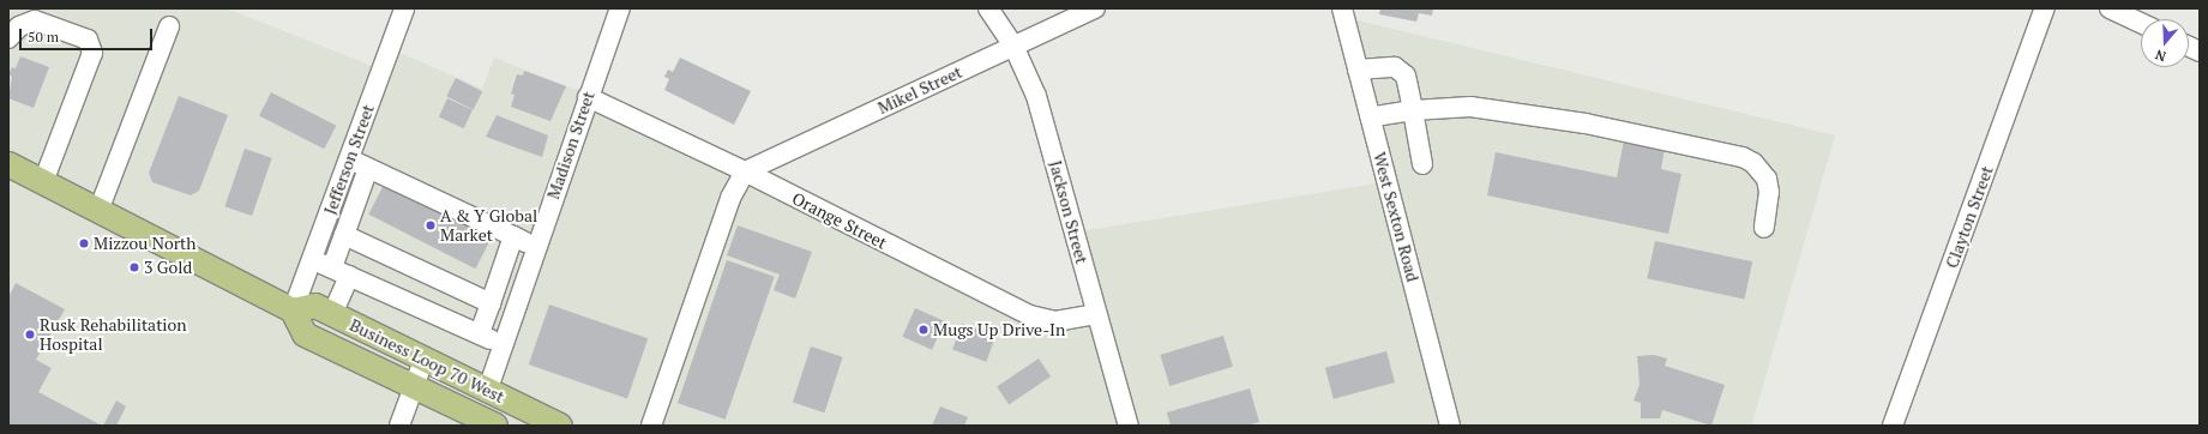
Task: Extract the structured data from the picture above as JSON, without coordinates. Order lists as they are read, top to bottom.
{
  "streets": {
    "main road": ["Business Loop 70 West"],
    "street": [
      "Mikel Street",
      "Madison Street",
      "Jefferson Street",
      "Jackson Street",
      "West Sexton Road",
      "Clayton Street",
      "Orange Street"
    ]
  },
  "crossings": [
    ["Mikel Street", "Jackson Street"],
    ["Mikel Street", "Orange Street"],
    ["Madison Street", "Orange Street"],
    ["Madison Street", "Business Loop 70 West"],
    ["Jefferson Street", "Business Loop 70 West"],
    ["Jackson Street", "Orange Street"]
  ],
  "places": [
    "A & Y Global Market",
    "Mizzou North",
    "3 Gold",
    "Mugs Up Drive-In",
    "Rusk Rehabilitation Hospital"
  ],
  "scale_bar": "50 m",
  "north": "bottom"
}
